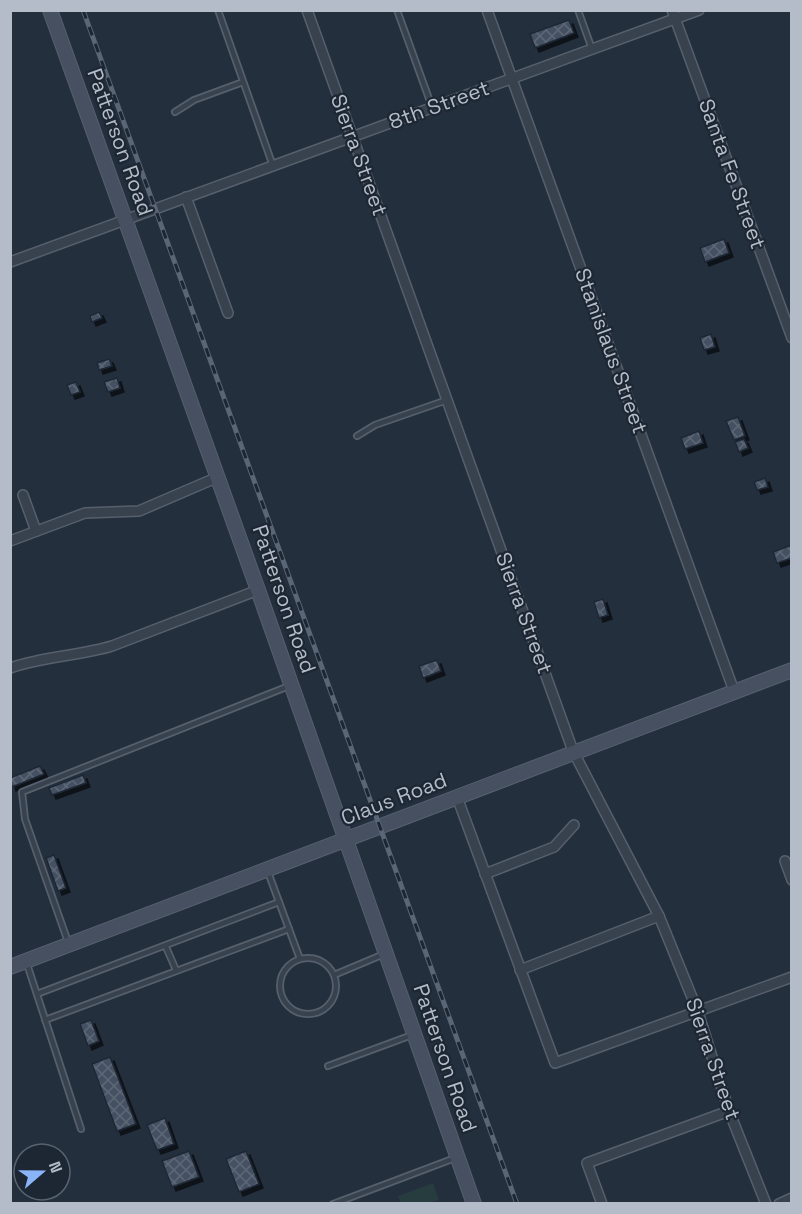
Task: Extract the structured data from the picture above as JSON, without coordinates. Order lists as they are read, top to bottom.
{
  "streets": {
    "main road": ["Patterson Road", "Claus Road"],
    "street": [
      "8th Street",
      "Sierra Street",
      "Santa Fe Street",
      "Stanislaus Street"
    ]
  },
  "crossings": [
    ["8th Street", "Patterson Road"],
    ["8th Street", "Sierra Street"],
    ["8th Street", "Santa Fe Street"],
    ["8th Street", "Stanislaus Street"],
    ["Patterson Road", "Claus Road"],
    ["Sierra Street", "Claus Road"],
    ["Stanislaus Street", "Claus Road"]
  ],
  "north": "right"
}
